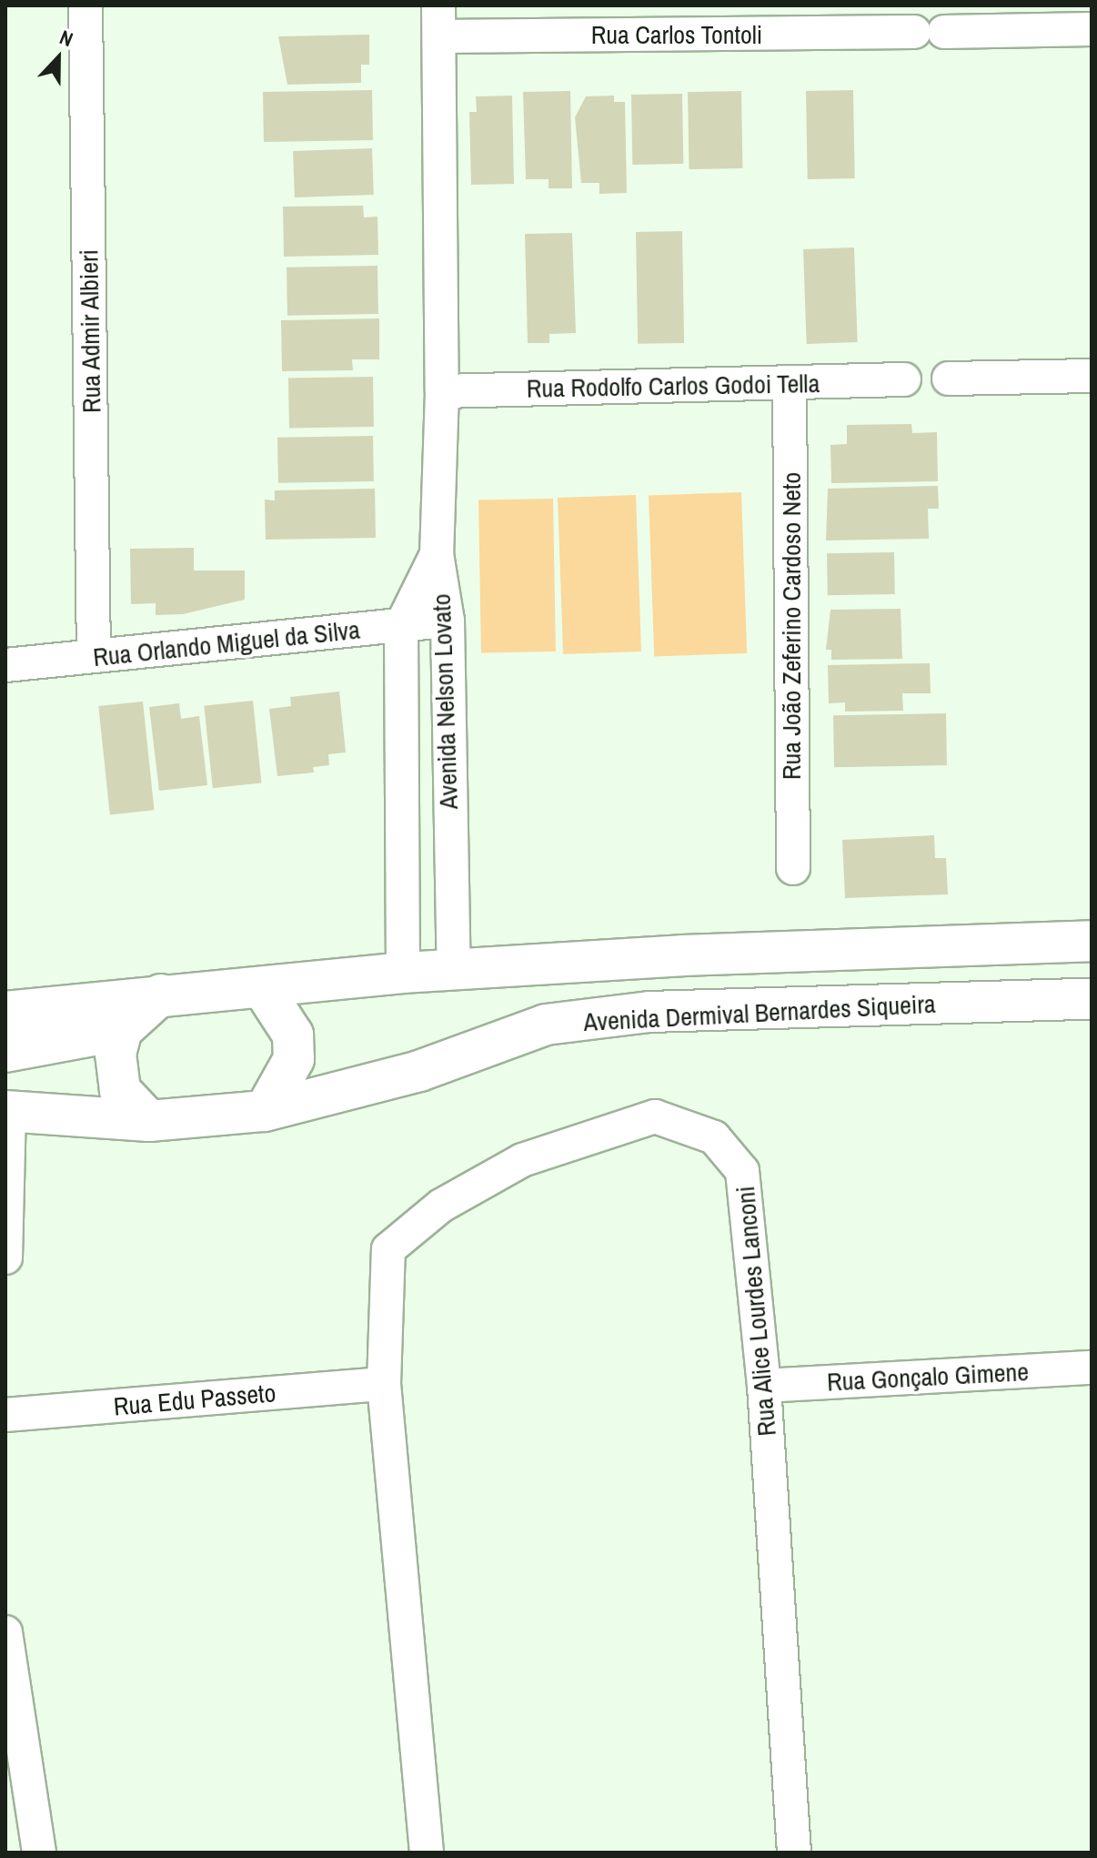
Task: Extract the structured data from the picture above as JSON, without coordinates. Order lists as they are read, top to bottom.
{
  "streets": {
    "main road": ["Avenida Dermival Bernardes Siqueira"],
    "street": [
      "Rua Carlos Tontoli",
      "Rua Admir Albieri",
      "Rua Rodolfo Carlos Godoi Tella",
      "Rua João Zeferino Cardoso Neto",
      "Rua Orlando Miguel da Silva",
      "Avenida Nelson Lovato",
      "Rua Alice Lourdes Lanconi",
      "Rua Gonçalo Gimene",
      "Rua Edu Passeto"
    ]
  },
  "crossings": [
    ["Rua Admir Albieri", "Rua Orlando Miguel da Silva"],
    ["Rua Rodolfo Carlos Godoi Tella", "Rua João Zeferino Cardoso Neto"],
    ["Rua Orlando Miguel da Silva", "Avenida Nelson Lovato"],
    ["Rua Alice Lourdes Lanconi", "Rua Gonçalo Gimene"],
    ["Rua Alice Lourdes Lanconi", "Rua Edu Passeto"]
  ],
  "north": "top"
}
